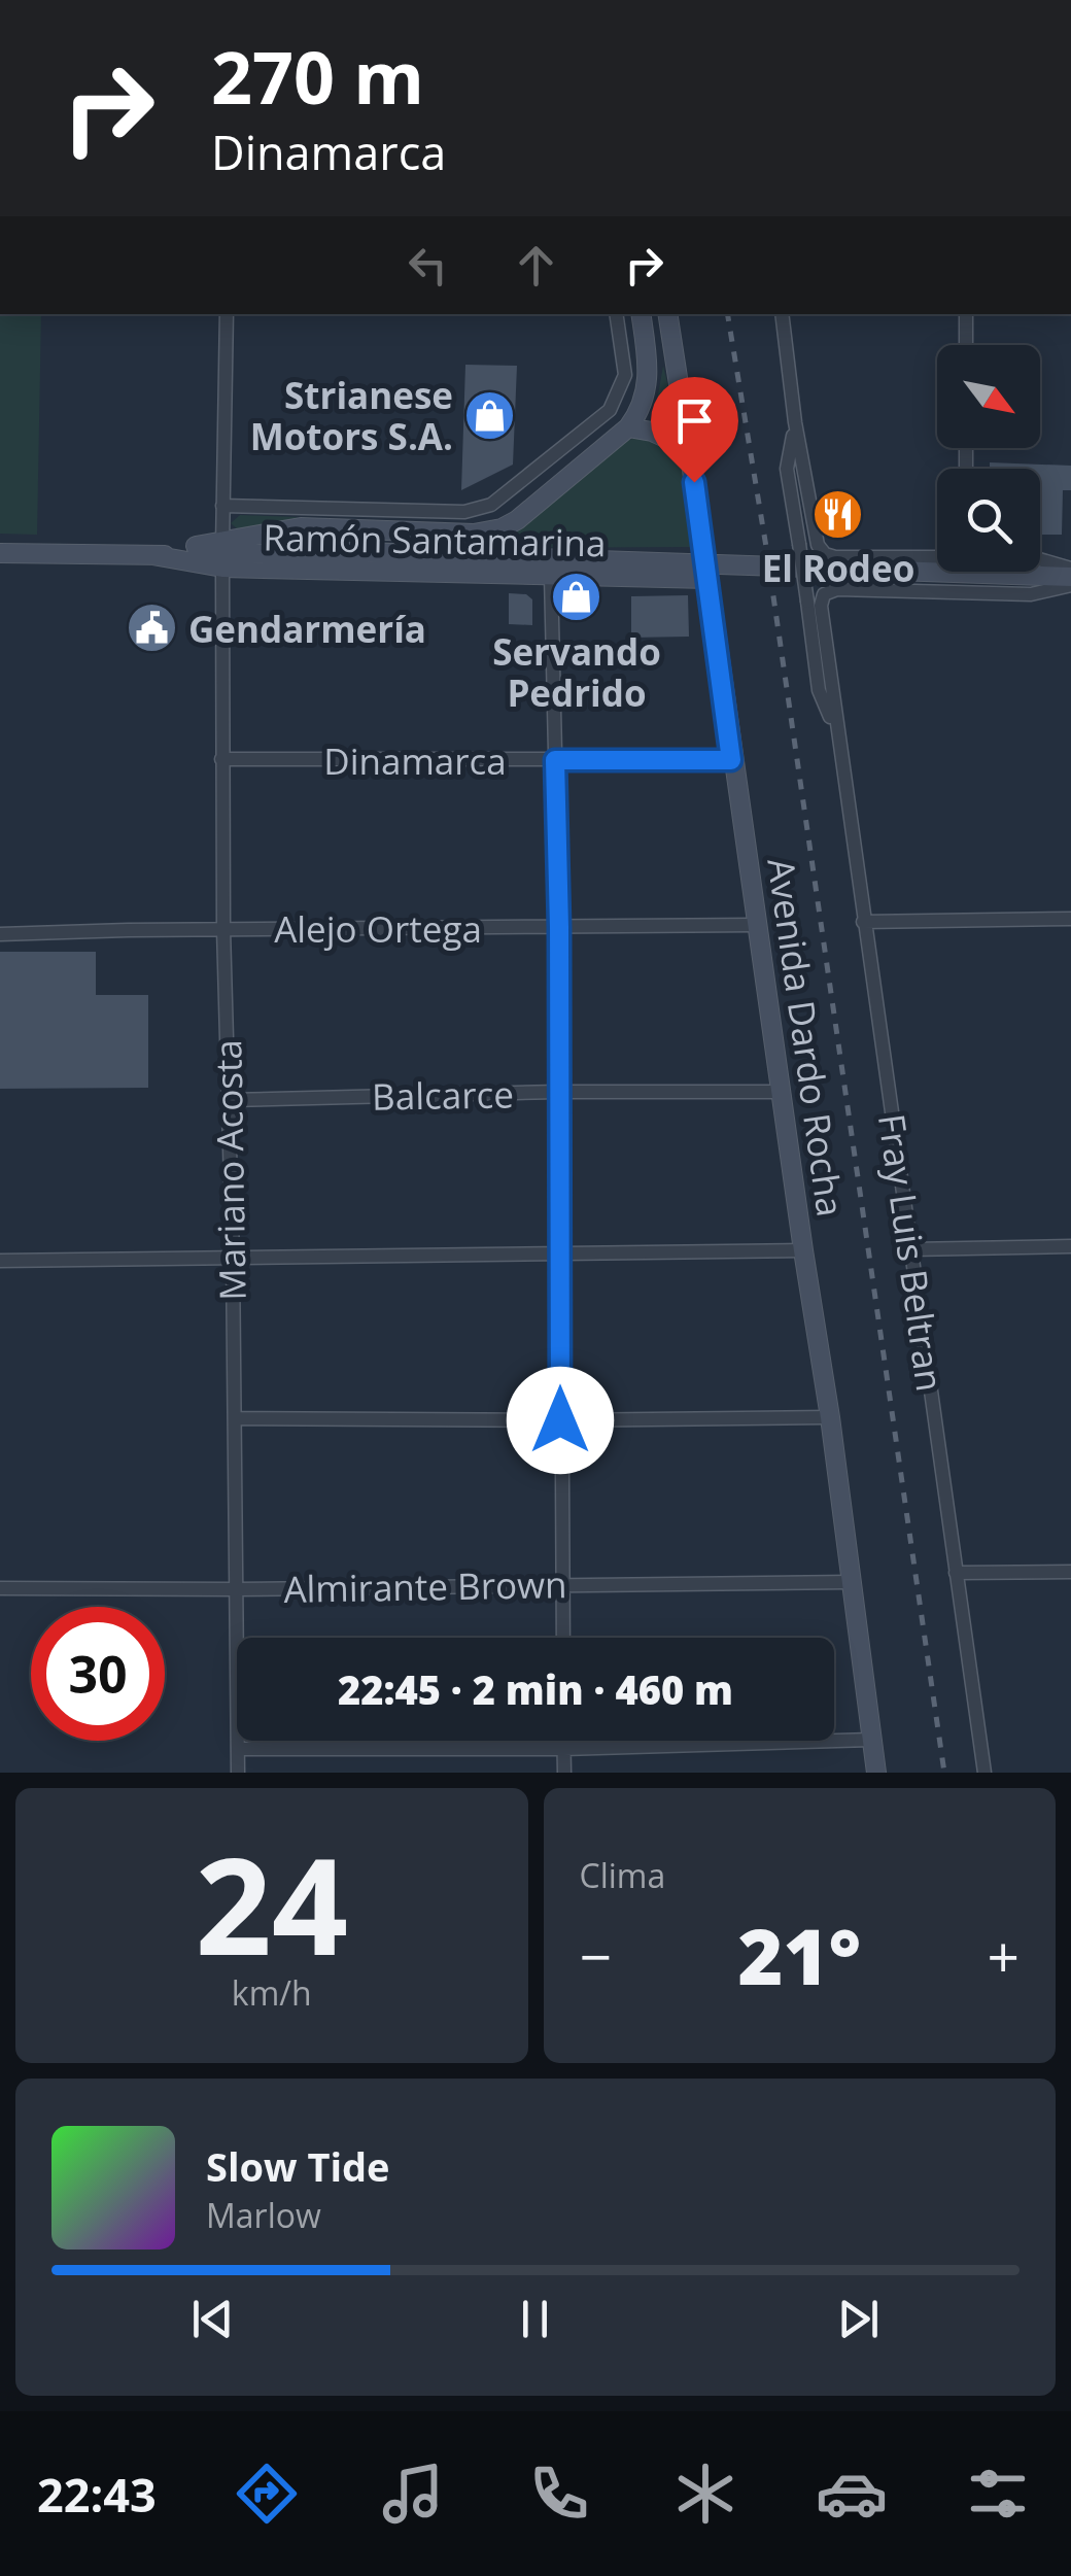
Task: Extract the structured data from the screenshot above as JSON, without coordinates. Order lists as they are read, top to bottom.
{
  "streets": {
    "main road": ["Ramón Santamarina", "Avenida Dardo Rocha"],
    "street": [
      "Dinamarca",
      "Alejo Ortega",
      "Balcarce",
      "Mariano Acosta",
      "Fray Luis Beltran",
      "Almirante Brown"
    ]
  },
  "crossings": [
    ["Ramón Santamarina", "Avenida Dardo Rocha"],
    ["Ramón Santamarina", "Mariano Acosta"],
    ["Dinamarca", "Avenida Dardo Rocha"],
    ["Dinamarca", "Mariano Acosta"],
    ["Alejo Ortega", "Avenida Dardo Rocha"],
    ["Alejo Ortega", "Mariano Acosta"],
    ["Avenida Dardo Rocha", "Balcarce"],
    ["Avenida Dardo Rocha", "Almirante Brown"],
    ["Balcarce", "Mariano Acosta"],
    ["Mariano Acosta", "Almirante Brown"]
  ],
  "places": {
    "shop": ["Strianese Motors S.A.", "Servando Pedrido"],
    "restaurant": ["El Rodeo"],
    "public building": ["Gendarmería"]
  },
  "north": "bottom right",
  "page": {
    "turn": ["270 m", "Dinamarca"],
    "limit": "30",
    "trip": "22:45 · 2 min · 460 m",
    "tile": [
      ["24", "km/h"],
      "Clima"
    ],
    "heat": ["−", "21°", "+"],
    "song": ["Slow Tide", "Marlow"],
    "tabs": "22:43"
  }
}
